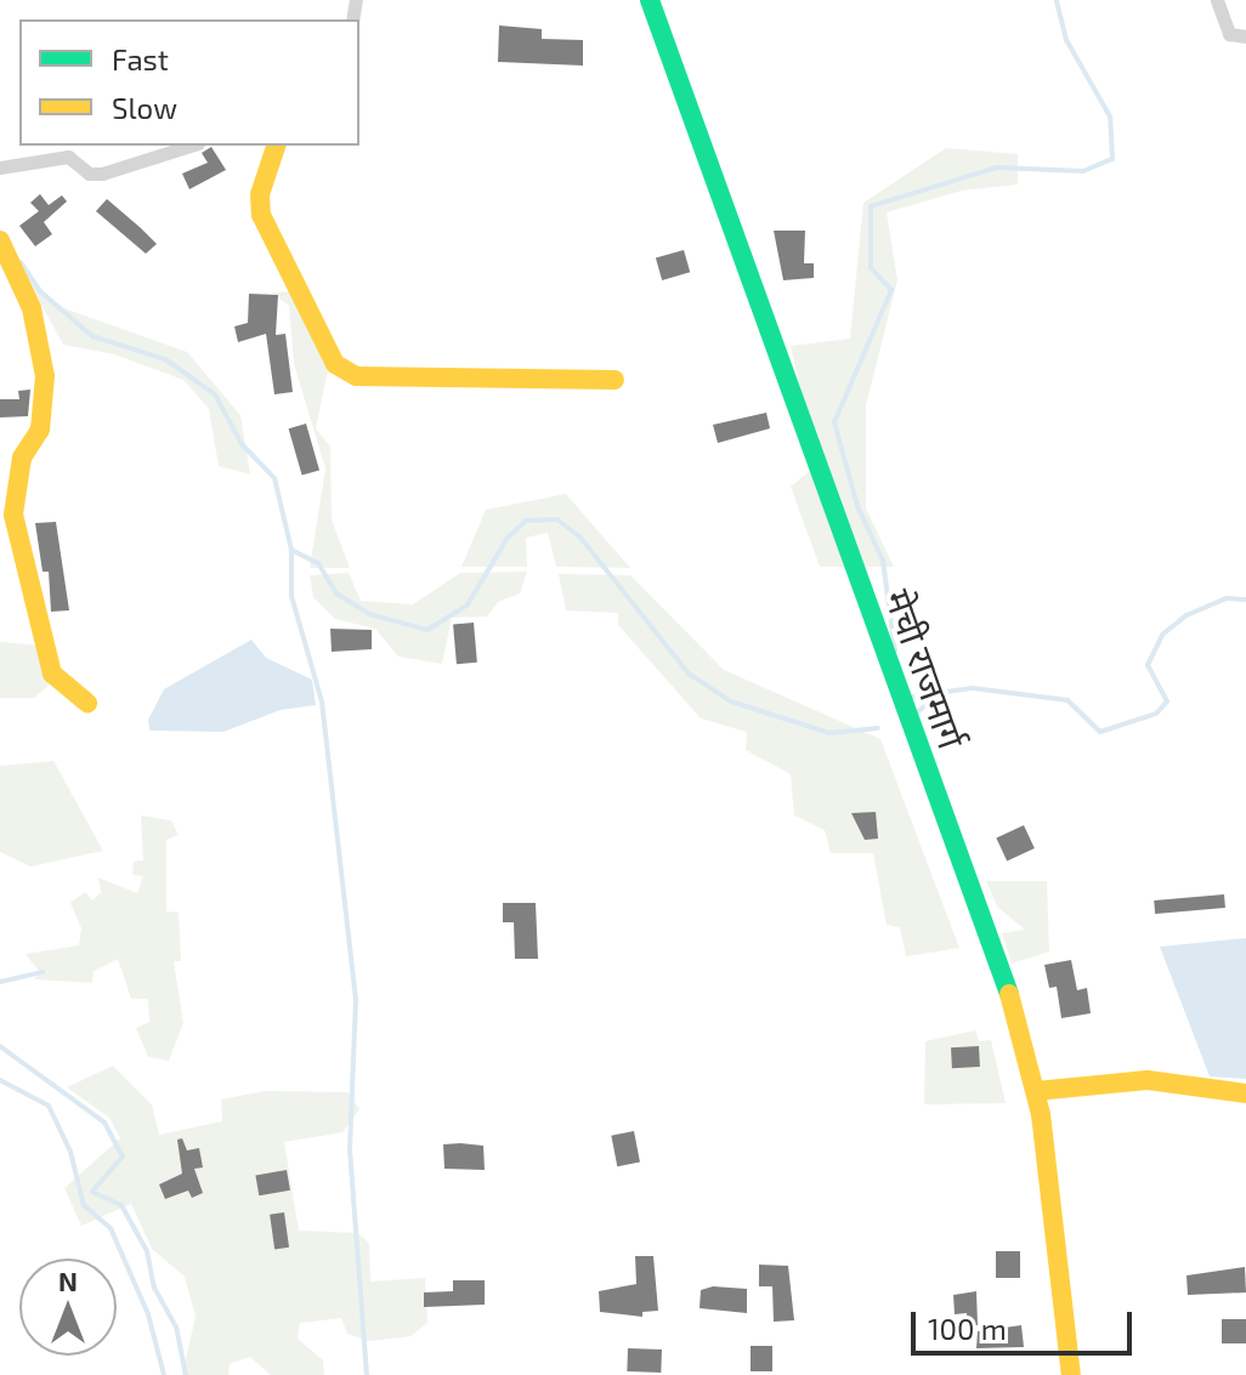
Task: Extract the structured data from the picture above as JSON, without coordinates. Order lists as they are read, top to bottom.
{
  "streets": {
    "main road": ["मेची राजमार्ग"]
  },
  "legend": ["Fast", "Slow"],
  "scale_bar": "100 m",
  "north": "top"
}
